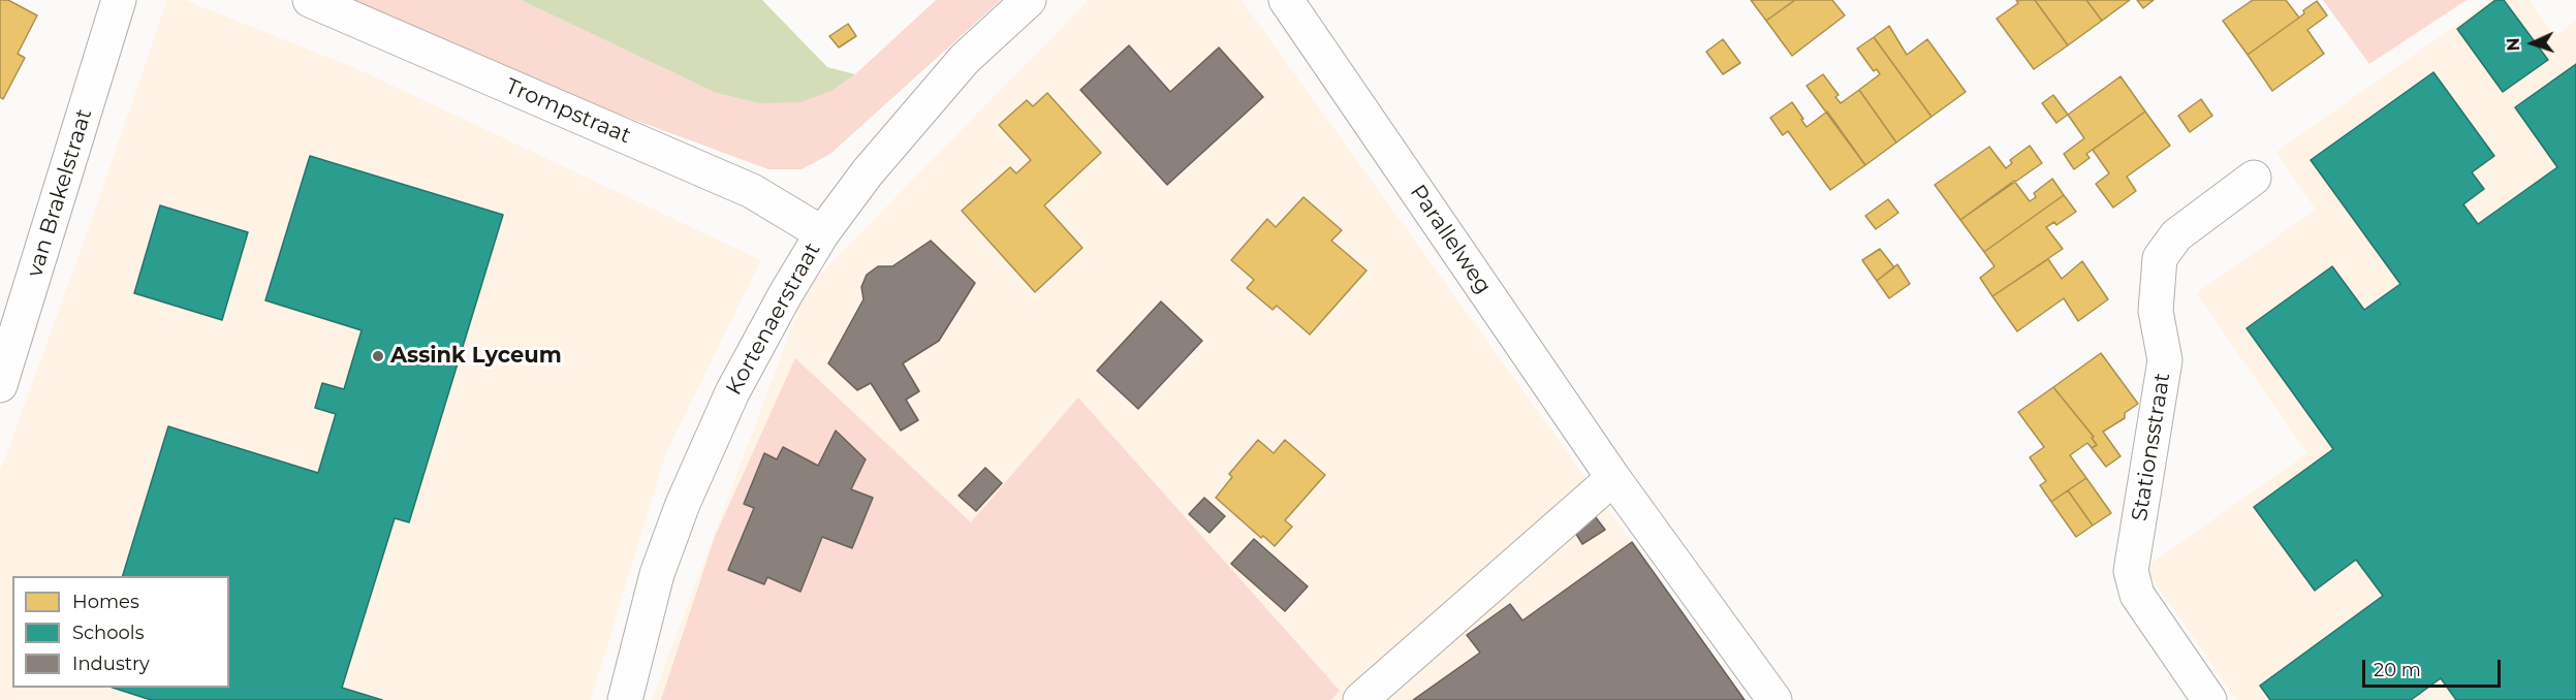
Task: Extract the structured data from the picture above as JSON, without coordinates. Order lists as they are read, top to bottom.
{
  "streets": {
    "street": [
      "Trompstraat",
      "van Brakelstraat",
      "Parallelweg",
      "Kortenaerstraat",
      "Stationsstraat"
    ]
  },
  "crossings": [
    ["Trompstraat", "Kortenaerstraat"]
  ],
  "places": ["Assink Lyceum"],
  "legend": ["Homes", "Schools", "Industry"],
  "scale_bar": "20 m",
  "north": "left"
}
